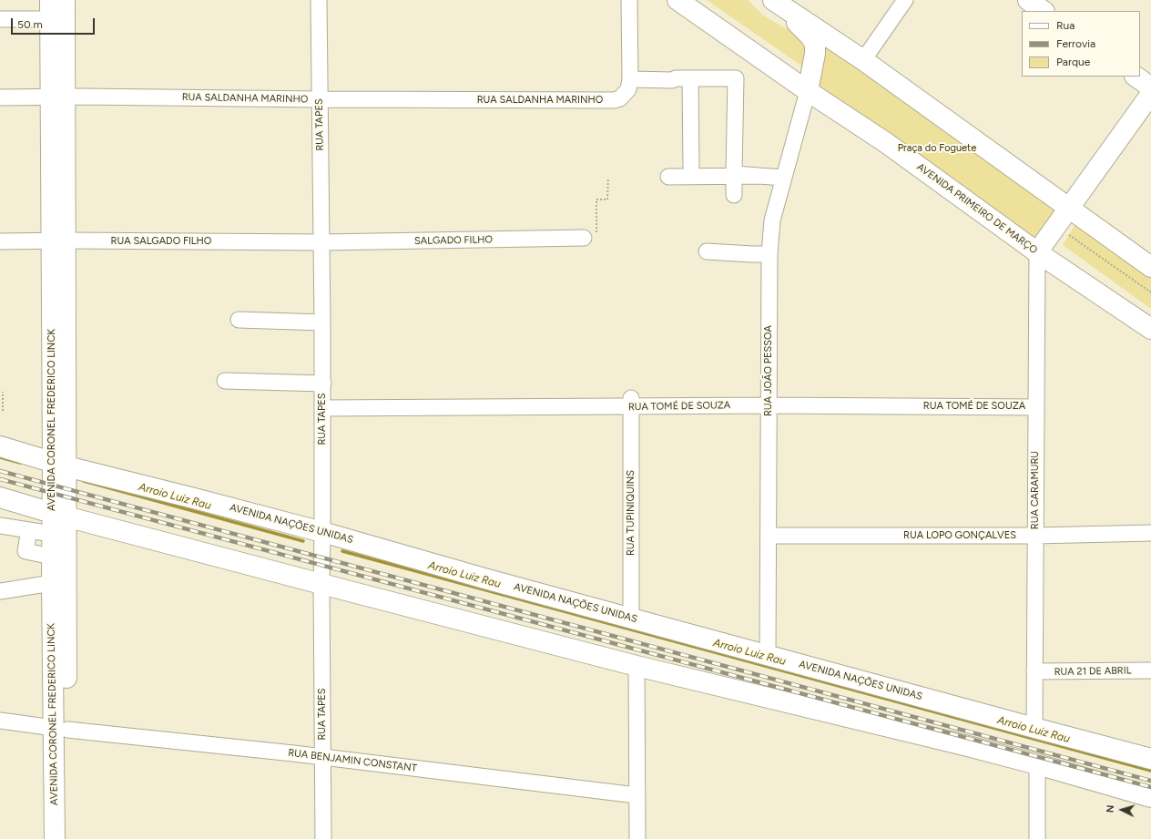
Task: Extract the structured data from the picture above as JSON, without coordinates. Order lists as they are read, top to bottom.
{
  "streets": {
    "main road": ["AVENIDA PRIMEIRO DE MARÇO", "AVENIDA CORONEL FREDERICO LINCK", "AVENIDA NAÇÕES UNIDAS"],
    "street": [
      "RUA SALDANHA MARINHO",
      "RUA TAPES",
      "SALGADO FILHO",
      "RUA SALGADO FILHO",
      "RUA JOÃO PESSOA",
      "RUA TOMÉ DE SOUZA",
      "RUA CARAMURU",
      "RUA TUPINIQUINS",
      "RUA LOPO GONÇALVES",
      "RUA 21 DE ABRIL",
      "RUA BENJAMIN CONSTANT"
    ]
  },
  "crossings": [
    ["RUA SALDANHA MARINHO", "RUA TAPES"],
    ["RUA SALDANHA MARINHO", "AVENIDA CORONEL FREDERICO LINCK"],
    ["RUA TAPES", "SALGADO FILHO"],
    ["RUA TAPES", "RUA SALGADO FILHO"],
    ["RUA TAPES", "RUA TOMÉ DE SOUZA"],
    ["RUA TAPES", "AVENIDA NAÇÕES UNIDAS"],
    ["RUA TAPES", "RUA BENJAMIN CONSTANT"],
    ["AVENIDA PRIMEIRO DE MARÇO", "RUA JOÃO PESSOA"],
    ["AVENIDA PRIMEIRO DE MARÇO", "RUA CARAMURU"],
    ["SALGADO FILHO", "RUA SALGADO FILHO"],
    ["RUA SALGADO FILHO", "AVENIDA CORONEL FREDERICO LINCK"],
    ["RUA JOÃO PESSOA", "RUA TOMÉ DE SOUZA"],
    ["RUA JOÃO PESSOA", "AVENIDA NAÇÕES UNIDAS"],
    ["RUA JOÃO PESSOA", "RUA LOPO GONÇALVES"],
    ["RUA TOMÉ DE SOUZA", "RUA CARAMURU"],
    ["RUA TOMÉ DE SOUZA", "RUA TUPINIQUINS"],
    ["AVENIDA CORONEL FREDERICO LINCK", "AVENIDA NAÇÕES UNIDAS"],
    ["AVENIDA CORONEL FREDERICO LINCK", "RUA BENJAMIN CONSTANT"],
    ["RUA CARAMURU", "AVENIDA NAÇÕES UNIDAS"],
    ["RUA CARAMURU", "RUA LOPO GONÇALVES"],
    ["RUA CARAMURU", "RUA 21 DE ABRIL"],
    ["RUA TUPINIQUINS", "AVENIDA NAÇÕES UNIDAS"]
  ],
  "water": ["Arroio Luiz Rau"],
  "parks": ["Praça do Foguete"],
  "legend": ["Rua", "Ferrovia", "Parque"],
  "scale_bar": "50 m",
  "north": "left"
}
